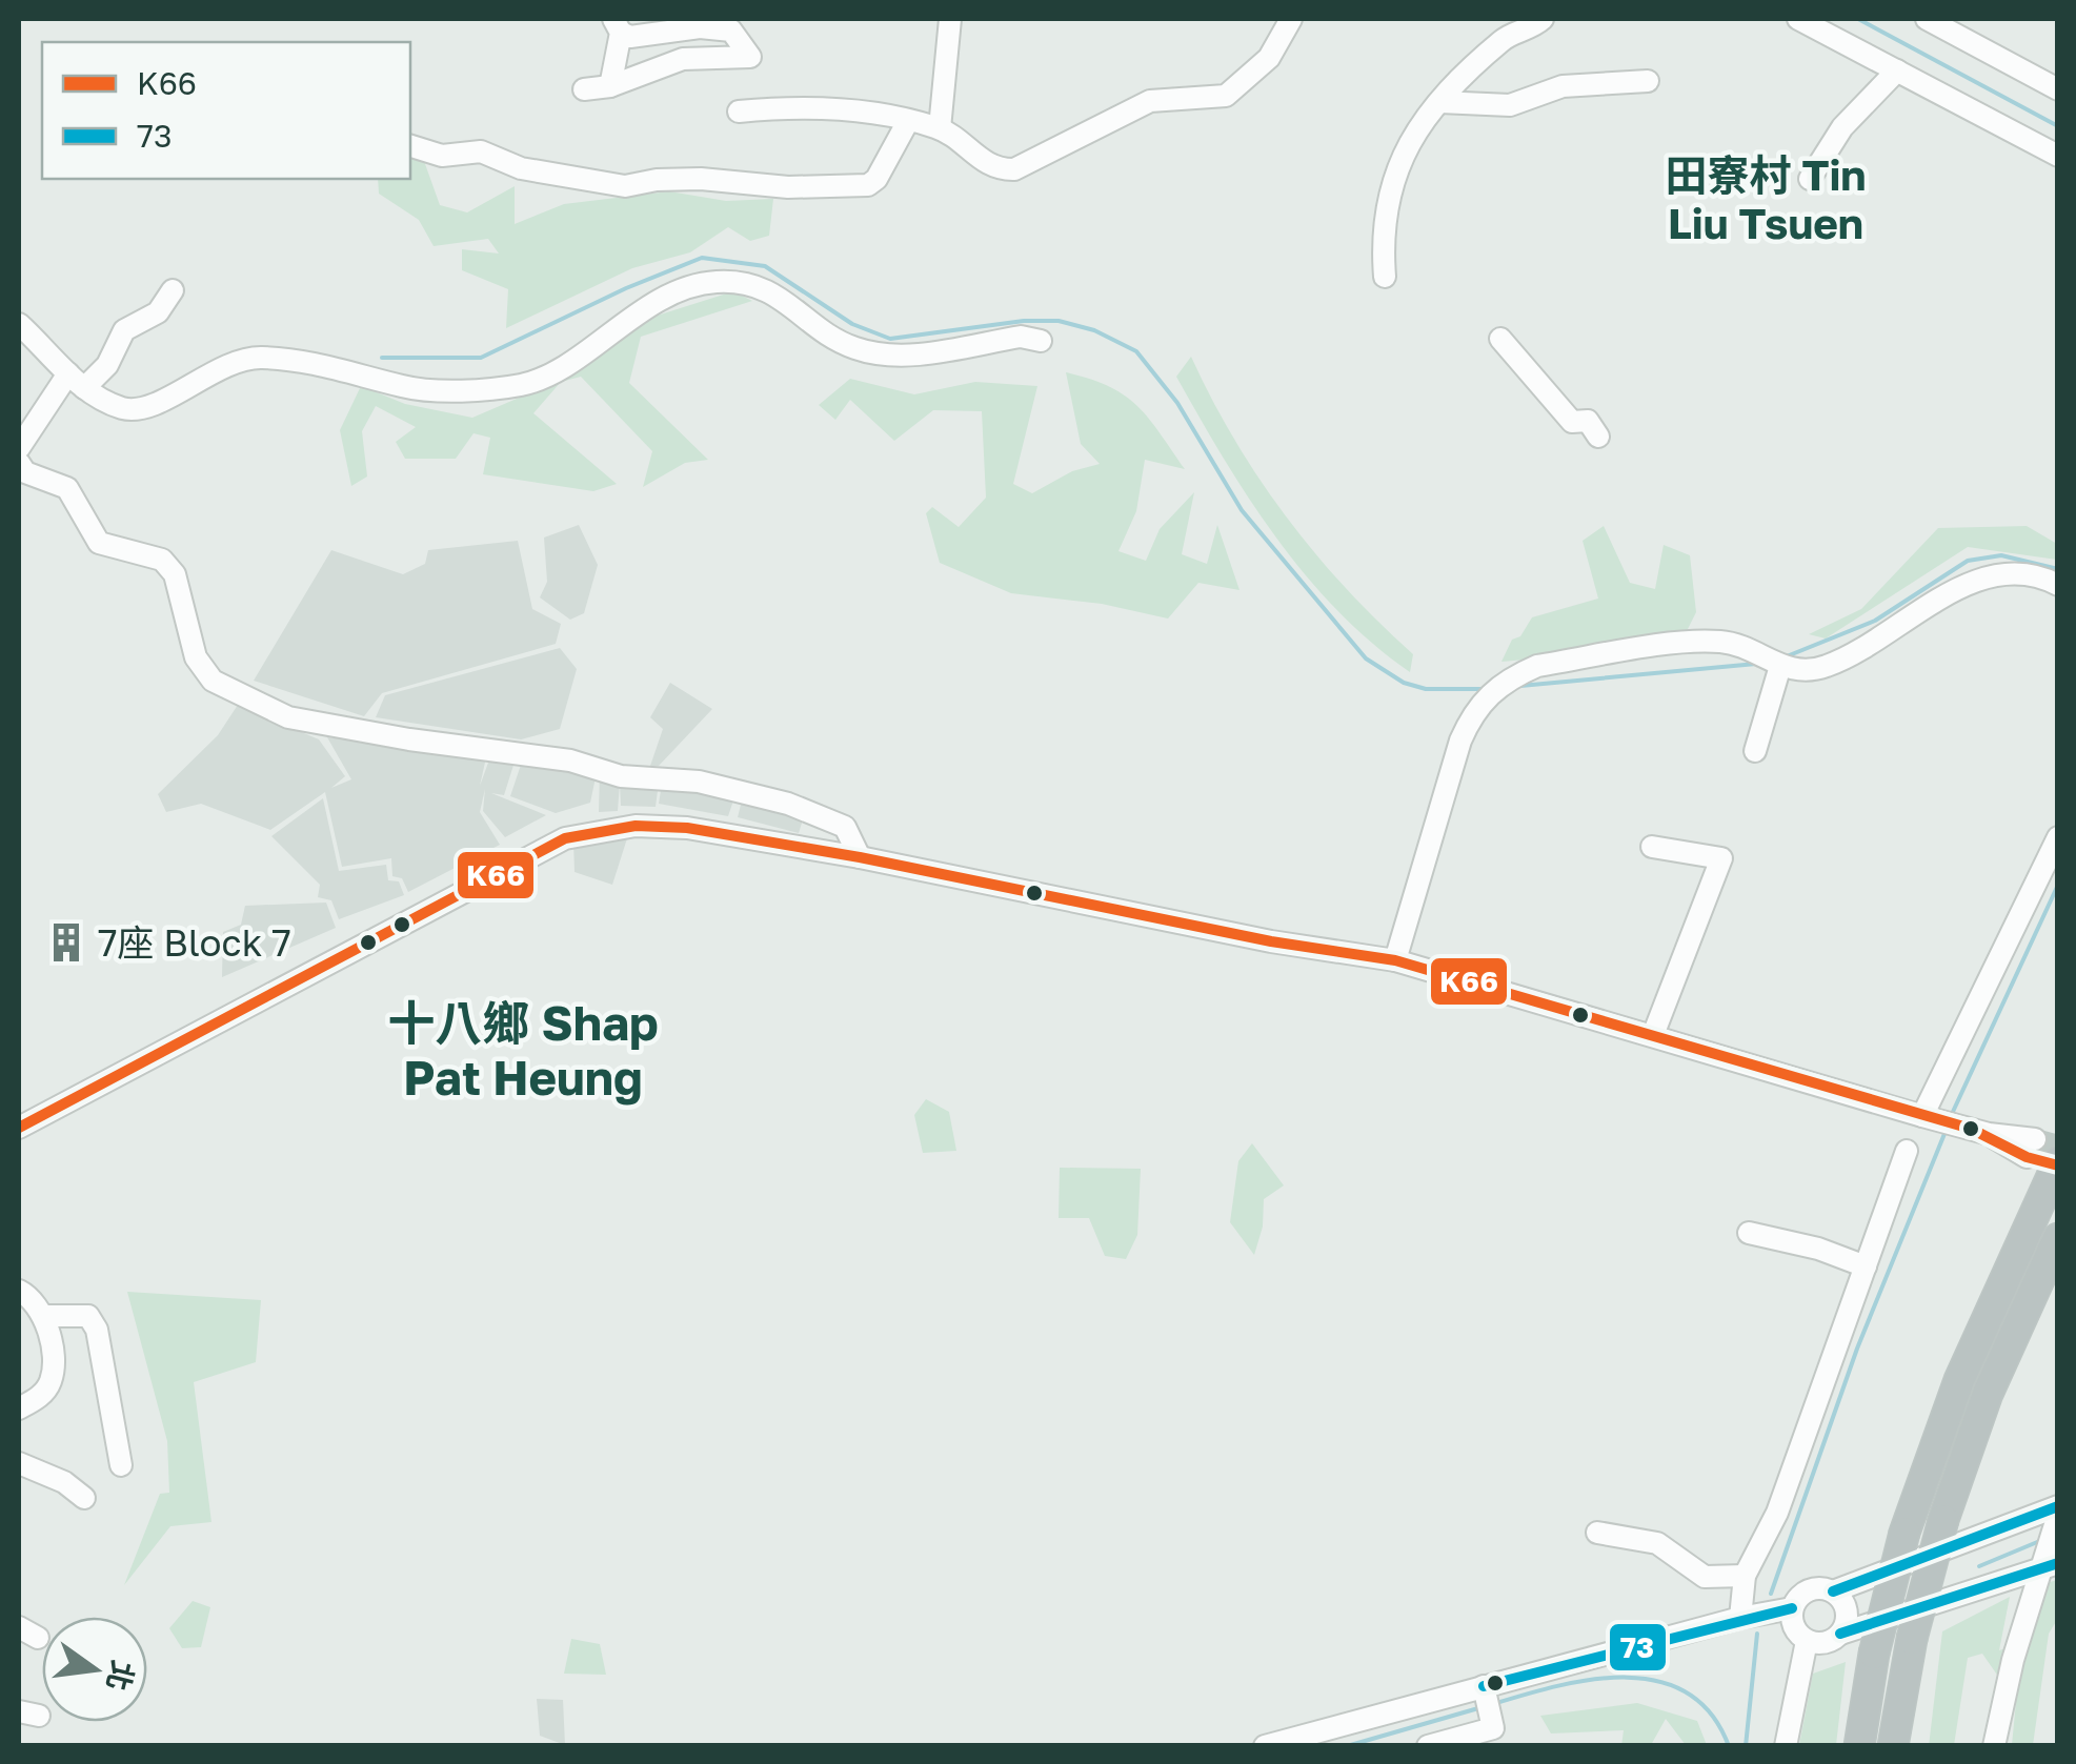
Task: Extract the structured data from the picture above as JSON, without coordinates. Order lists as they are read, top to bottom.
{
  "districts": ["田寮村 Tin Liu Tsuen", "十八鄉 Shap Pat Heung"],
  "places": {
    "building": ["7座 Block 7"]
  },
  "lines": ["transit line K66", "transit line 73"],
  "legend": ["K66", "73"],
  "north": "right"
}
